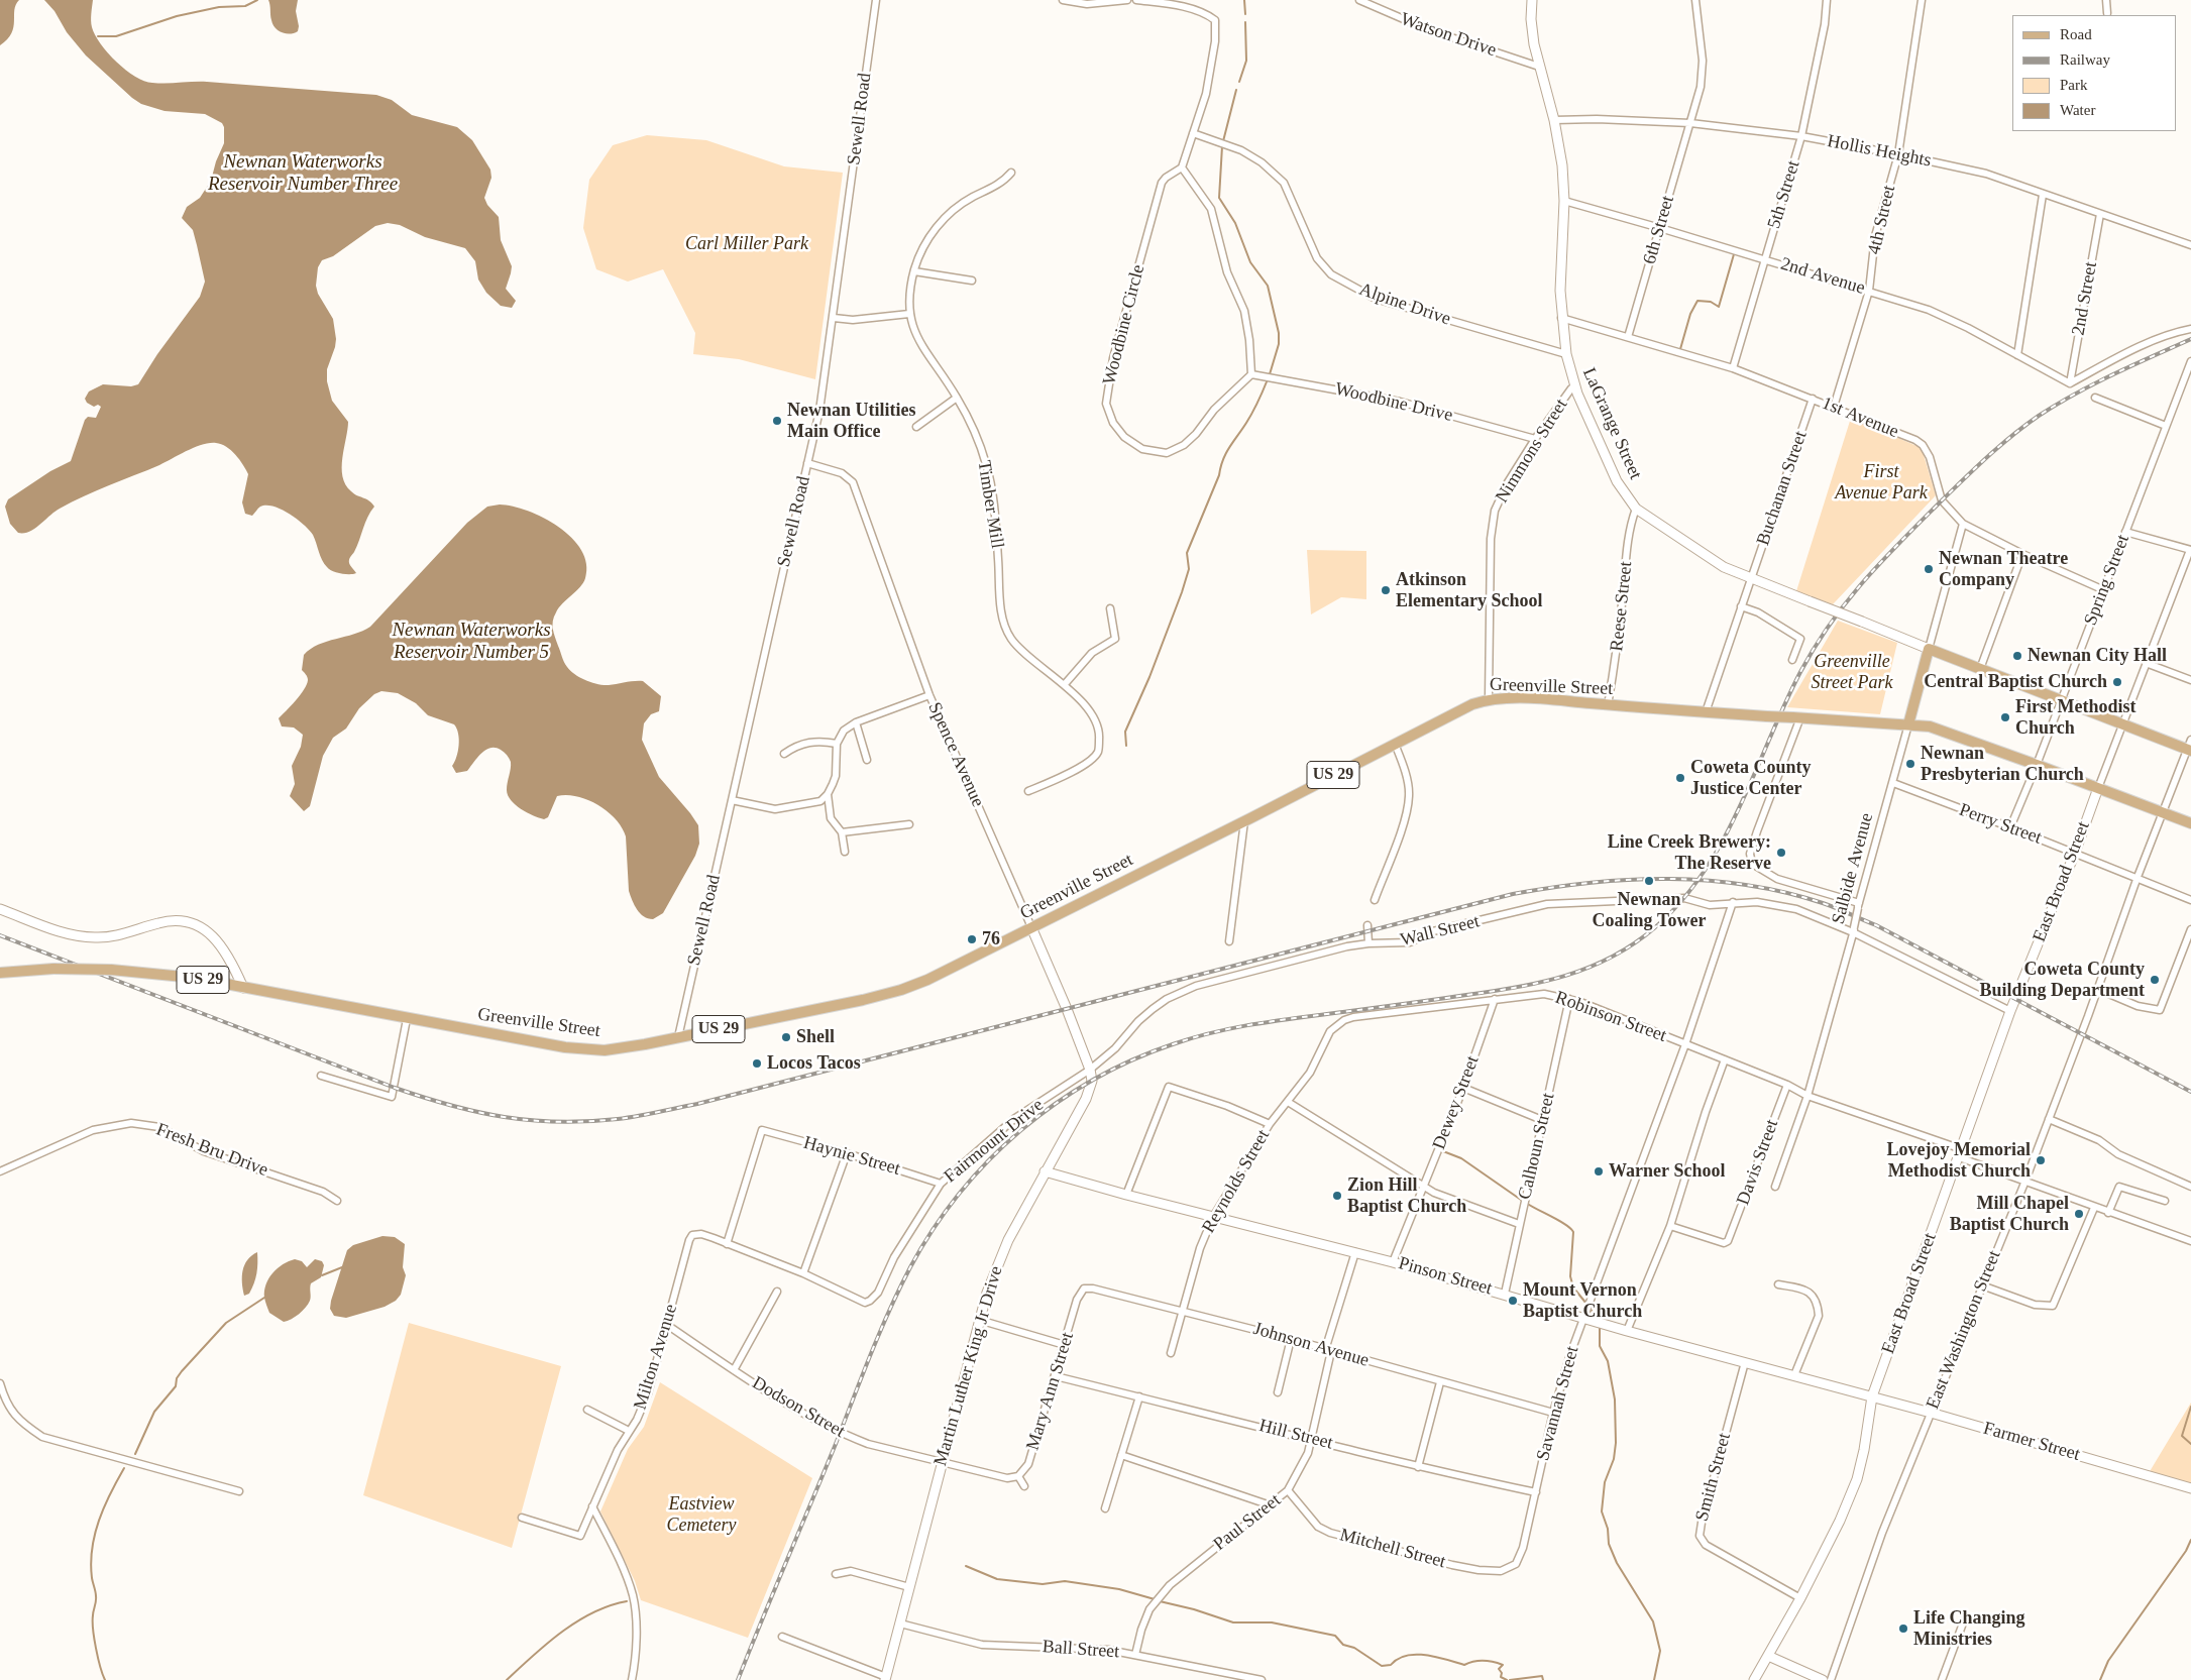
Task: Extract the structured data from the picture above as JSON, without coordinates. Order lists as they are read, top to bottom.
{
  "streets": {
    "main road": [
      "LaGrange Street",
      "Greenville Street",
      "US 29",
      "Salbide Avenue"
    ],
    "street": [
      "Watson Drive",
      "Sewell Road",
      "Hollis Heights",
      "5th Street",
      "4th Street",
      "6th Street",
      "2nd Avenue",
      "2nd Street",
      "Alpine Drive",
      "Woodbine Circle",
      "Woodbine Drive",
      "1st Avenue",
      "Nimmons Street",
      "Buchanan Street",
      "Timber Mill",
      "Spring Street",
      "Reese Street",
      "Spence Avenue",
      "Perry Street",
      "East Broad Street",
      "Wall Street",
      "Robinson Street",
      "Dewey Street",
      "Fairmount Drive",
      "Calhoun Street",
      "Fresh Bru Drive",
      "Haynie Street",
      "Davis Street",
      "Reynolds Street",
      "Pinson Street",
      "East Washington Street",
      "Johnson Avenue",
      "Milton Avenue",
      "Martin Luther King Jr Drive",
      "Mary Ann Street",
      "Savannah Street",
      "Dodson Street",
      "Hill Street",
      "Farmer Street",
      "Smith Street",
      "Paul Street",
      "Mitchell Street",
      "Ball Street"
    ]
  },
  "crossings": [
    ["Watson Drive", "LaGrange Street"],
    ["Sewell Road", "Greenville Street"],
    ["Sewell Road", "Spence Avenue"],
    ["Hollis Heights", "5th Street"],
    ["Hollis Heights", "4th Street"],
    ["Hollis Heights", "6th Street"],
    ["Hollis Heights", "2nd Street"],
    ["Hollis Heights", "LaGrange Street"],
    ["5th Street", "2nd Avenue"],
    ["5th Street", "1st Avenue"],
    ["4th Street", "2nd Avenue"],
    ["4th Street", "1st Avenue"],
    ["6th Street", "2nd Avenue"],
    ["6th Street", "1st Avenue"],
    ["2nd Avenue", "2nd Street"],
    ["2nd Avenue", "LaGrange Street"],
    ["Alpine Drive", "LaGrange Street"],
    ["Woodbine Circle", "Woodbine Drive"],
    ["Woodbine Drive", "Nimmons Street"],
    ["1st Avenue", "LaGrange Street"],
    ["1st Avenue", "Buchanan Street"],
    ["1st Avenue", "Spring Street"],
    ["LaGrange Street", "Nimmons Street"],
    ["LaGrange Street", "Buchanan Street"],
    ["LaGrange Street", "Spring Street"],
    ["LaGrange Street", "Reese Street"],
    ["LaGrange Street", "Salbide Avenue"],
    ["LaGrange Street", "East Washington Street"],
    ["Nimmons Street", "Greenville Street"],
    ["Buchanan Street", "Greenville Street"],
    ["Spring Street", "Perry Street"],
    ["Reese Street", "Greenville Street"],
    ["Greenville Street", "Spence Avenue"],
    ["Greenville Street", "US 29"],
    ["Greenville Street", "Salbide Avenue"],
    ["Spence Avenue", "Wall Street"],
    ["Spence Avenue", "Fairmount Drive"],
    ["Spence Avenue", "Martin Luther King Jr Drive"],
    ["Perry Street", "Salbide Avenue"],
    ["Perry Street", "East Broad Street"],
    ["Perry Street", "East Washington Street"],
    ["Salbide Avenue", "Wall Street"],
    ["Salbide Avenue", "Robinson Street"],
    ["East Broad Street", "Wall Street"],
    ["East Broad Street", "Robinson Street"],
    ["East Broad Street", "Pinson Street"],
    ["East Broad Street", "Farmer Street"],
    ["East Broad Street", "Smith Street"],
    ["Wall Street", "Fairmount Drive"],
    ["Wall Street", "Martin Luther King Jr Drive"],
    ["Wall Street", "Savannah Street"],
    ["Robinson Street", "Dewey Street"],
    ["Robinson Street", "Calhoun Street"],
    ["Robinson Street", "Davis Street"],
    ["Robinson Street", "Reynolds Street"],
    ["Robinson Street", "East Washington Street"],
    ["Robinson Street", "Savannah Street"],
    ["Dewey Street", "Pinson Street"],
    ["Fairmount Drive", "Haynie Street"],
    ["Fairmount Drive", "Martin Luther King Jr Drive"],
    ["Calhoun Street", "Pinson Street"],
    ["Haynie Street", "Milton Avenue"],
    ["Reynolds Street", "Pinson Street"],
    ["Reynolds Street", "Johnson Avenue"],
    ["Pinson Street", "Martin Luther King Jr Drive"],
    ["Pinson Street", "Savannah Street"],
    ["Pinson Street", "Farmer Street"],
    ["Pinson Street", "Smith Street"],
    ["Pinson Street", "Paul Street"],
    ["East Washington Street", "Farmer Street"],
    ["Johnson Avenue", "Mary Ann Street"],
    ["Johnson Avenue", "Savannah Street"],
    ["Johnson Avenue", "Paul Street"],
    ["Milton Avenue", "Dodson Street"],
    ["Martin Luther King Jr Drive", "Dodson Street"],
    ["Martin Luther King Jr Drive", "Ball Street"],
    ["Mary Ann Street", "Hill Street"],
    ["Savannah Street", "Hill Street"],
    ["Savannah Street", "Mitchell Street"],
    ["Hill Street", "Paul Street"],
    ["Paul Street", "Mitchell Street"],
    ["Paul Street", "Ball Street"]
  ],
  "water": ["Newnan Waterworks Reservoir Number Three", "Newnan Waterworks Reservoir Number 5"],
  "parks": [
    "Carl Miller Park",
    "First Avenue Park",
    "Greenville Street Park",
    "Eastview Cemetery"
  ],
  "places": [
    "Newnan Utilities Main Office",
    "Newnan Theatre Company",
    "Atkinson Elementary School",
    "Newnan City Hall",
    "Central Baptist Church",
    "First Methodist Church",
    "Newnan Presbyterian Church",
    "Coweta County Justice Center",
    "Line Creek Brewery: The Reserve",
    "Newnan Coaling Tower",
    "76",
    "Coweta County Building Department",
    "Shell",
    "Locos Tacos",
    "Lovejoy Memorial Methodist Church",
    "Warner School",
    "Zion Hill Baptist Church",
    "Mill Chapel Baptist Church",
    "Mount Vernon Baptist Church",
    "Life Changing Ministries"
  ],
  "legend": [
    "Road",
    "Railway",
    "Park",
    "Water"
  ]
}
